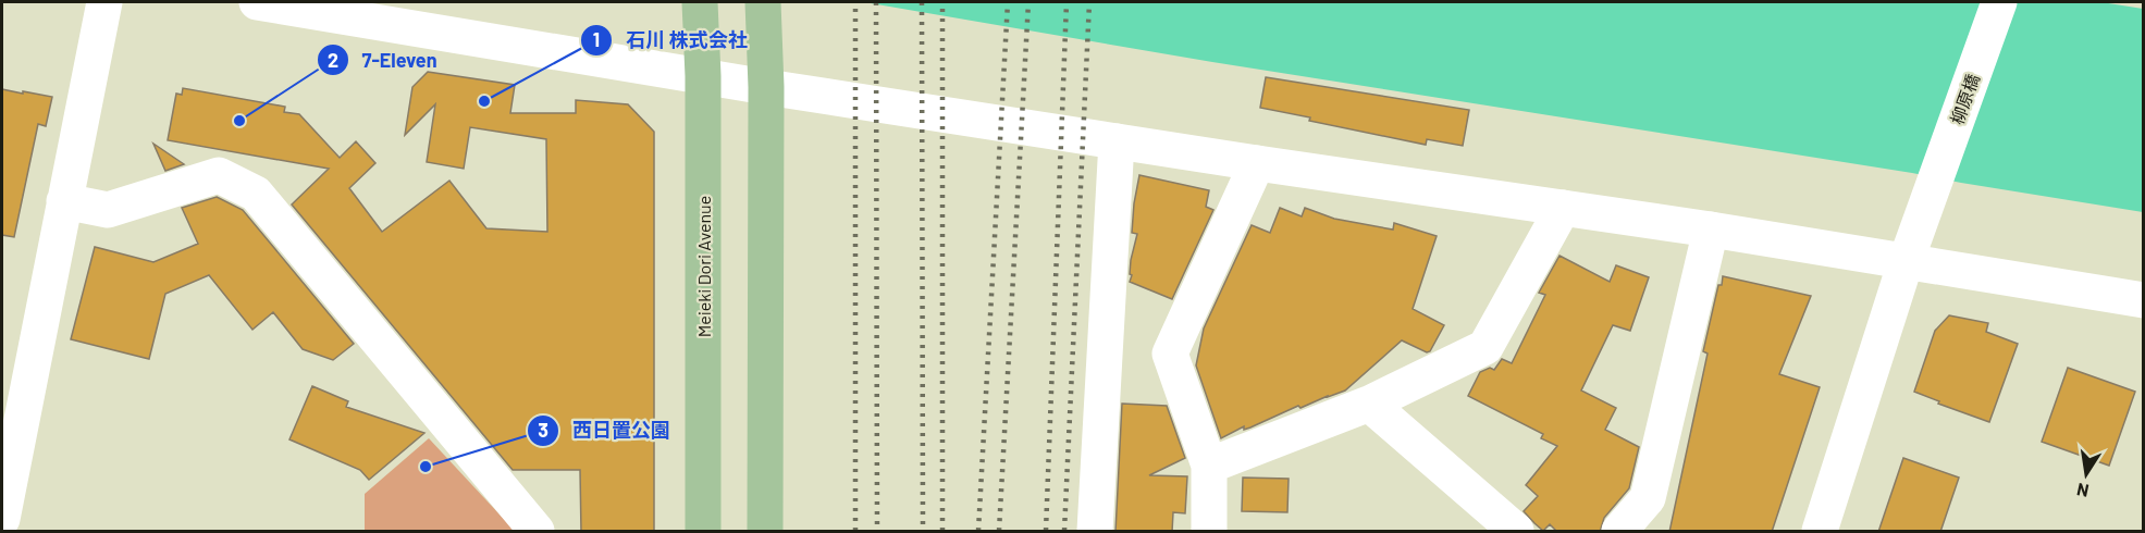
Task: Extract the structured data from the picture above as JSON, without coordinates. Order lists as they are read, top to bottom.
{
  "streets": {
    "main road": ["Meieki Dori Avenue"],
    "street": ["柳原橋"]
  },
  "places": ["石川 株式会社", "7-Eleven", "西日置公園"],
  "north": "bottom"
}
